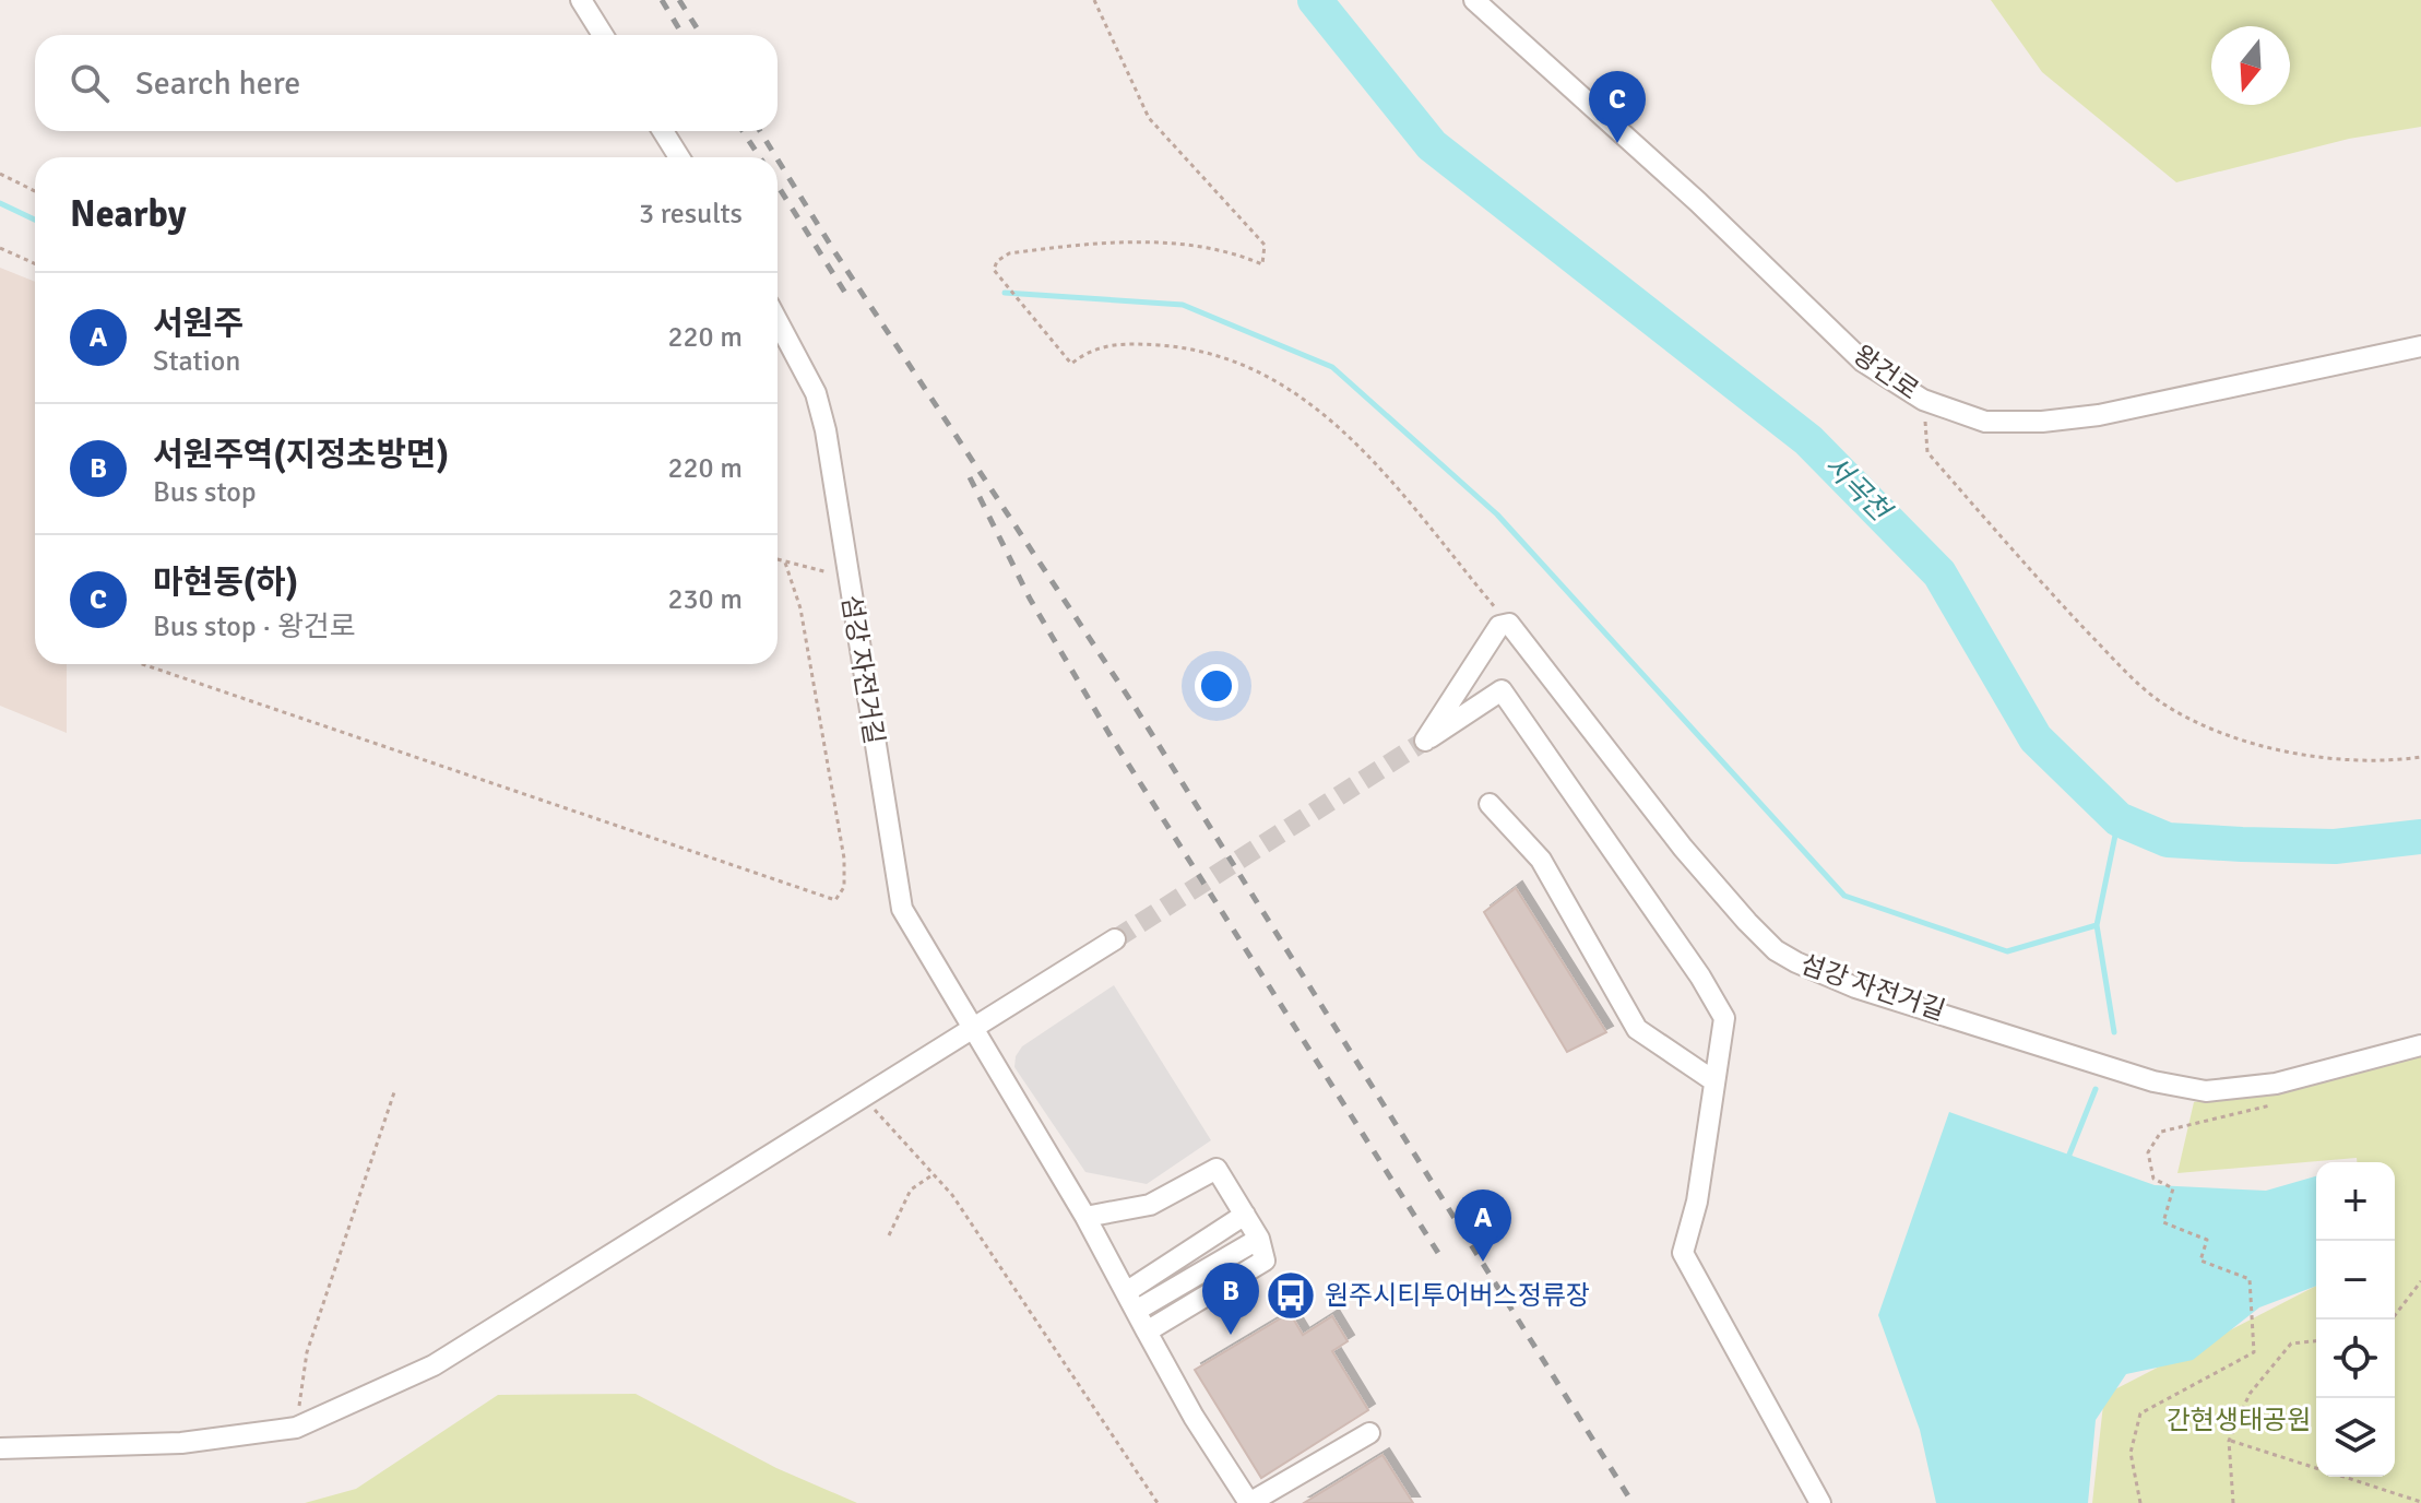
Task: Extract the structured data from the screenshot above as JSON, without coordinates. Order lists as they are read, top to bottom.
{
  "streets": {
    "street": ["왕건로", "섬강 자전거길"]
  },
  "water": ["서곡천"],
  "parks": ["간현생태공원"],
  "places": {
    "bus stop": ["원주시티투어버스정류장"]
  },
  "north": "bottom",
  "page": {
    "search": "Search here",
    "pins": ["C", "A", "B"],
    "heading": ["Nearby", "3 results"],
    "list": [
      {
        "mark": "A",
        "name": "서원주",
        "note": "Station",
        "value": "220 m"
      },
      {
        "mark": "B",
        "name": "서원주역(지정초방면)",
        "note": "Bus stop",
        "value": "220 m"
      },
      {
        "mark": "C",
        "name": "마현동(하)",
        "note": "Bus stop · 왕건로",
        "value": "230 m"
      }
    ],
    "map_buttons": ["+", "−"]
  }
}
